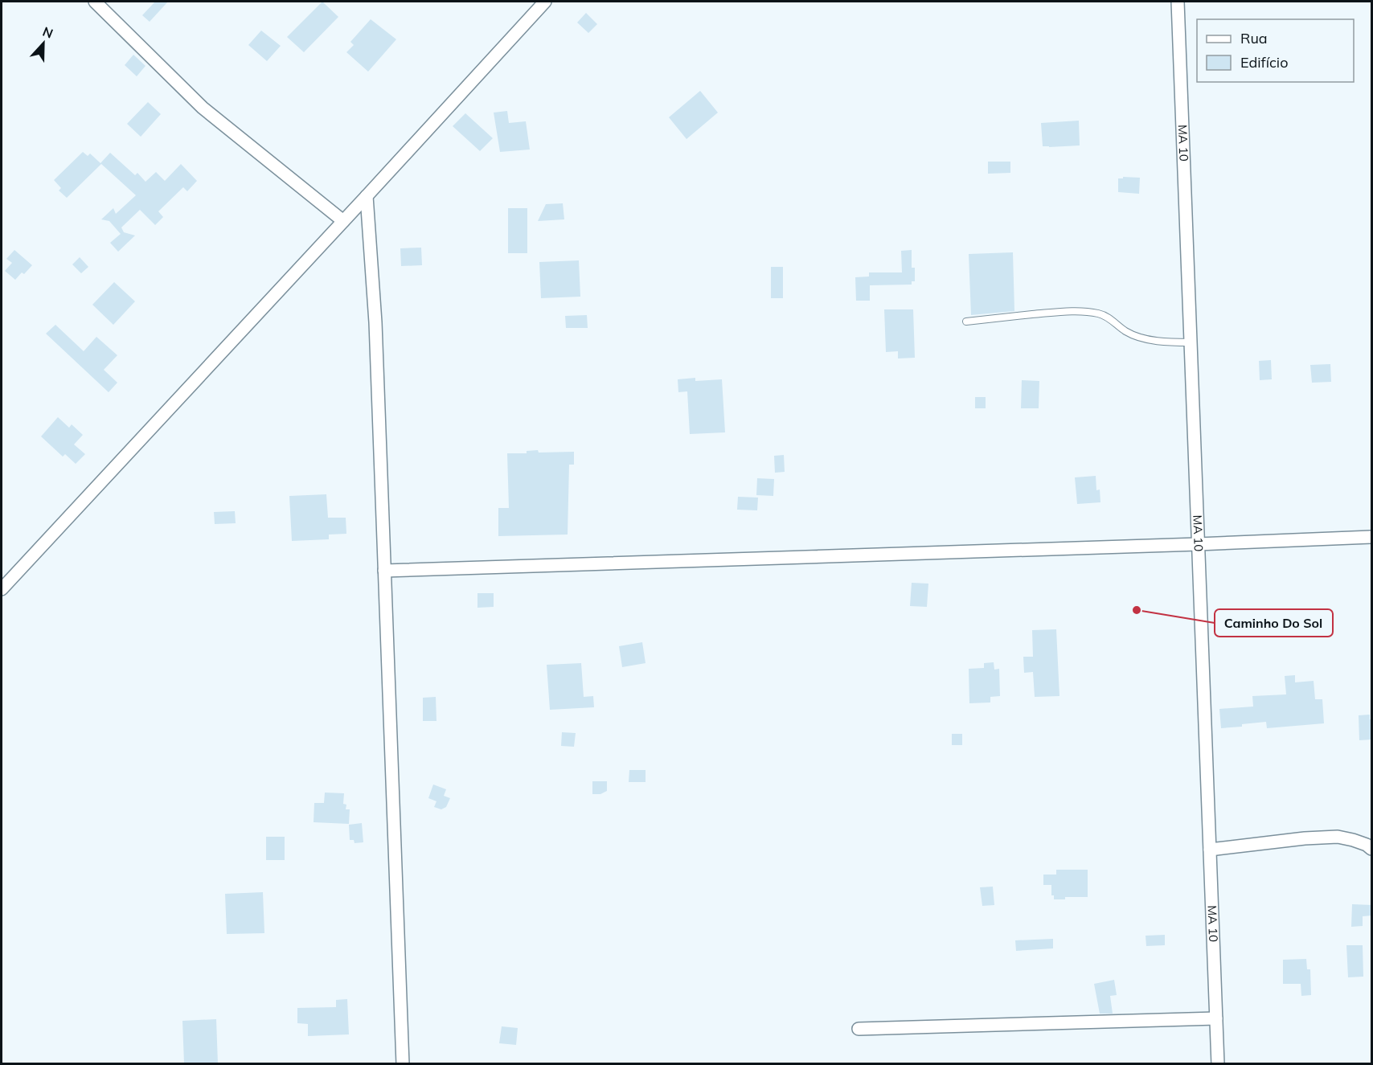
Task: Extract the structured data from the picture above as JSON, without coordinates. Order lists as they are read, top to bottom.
{
  "streets": {
    "street": ["MA 10"]
  },
  "places": ["Caminho Do Sol"],
  "legend": ["Rua", "Edifício"],
  "north": "top"
}
